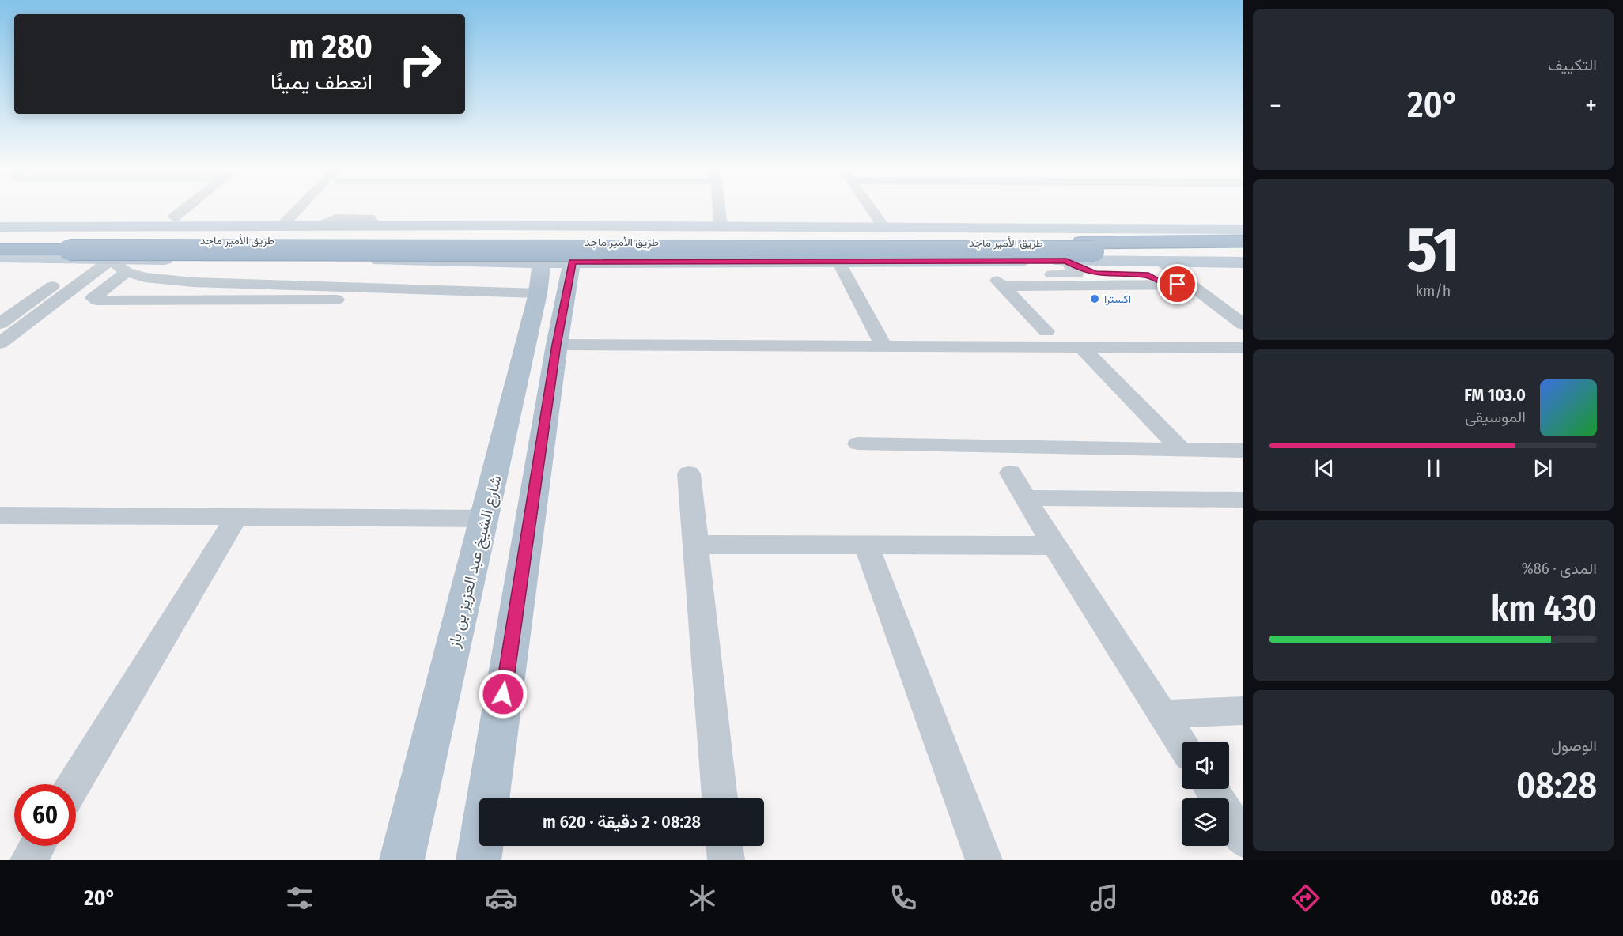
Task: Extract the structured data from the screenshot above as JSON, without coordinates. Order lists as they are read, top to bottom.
{
  "streets": {
    "highway": ["طريق الأمير ماجد"],
    "main road": ["شارع الشيخ عبد العزيز بن باز"]
  },
  "places": ["اكسترا"],
  "page": {
    "tile": [
      "التكييف",
      ["51", "km/h"],
      ["المدى · 86%", "430 km"],
      ["الوصول", "08:28"]
    ],
    "turn": ["280 m", "انعطف يمينًا"],
    "heat": ["−", "20°", "+"],
    "song": ["103.0 FM", "الموسيقى"],
    "limit": "60",
    "trip": "08:28 · 2 دقيقة · 620 m",
    "tabs": ["08:26", "20°"]
  }
}
